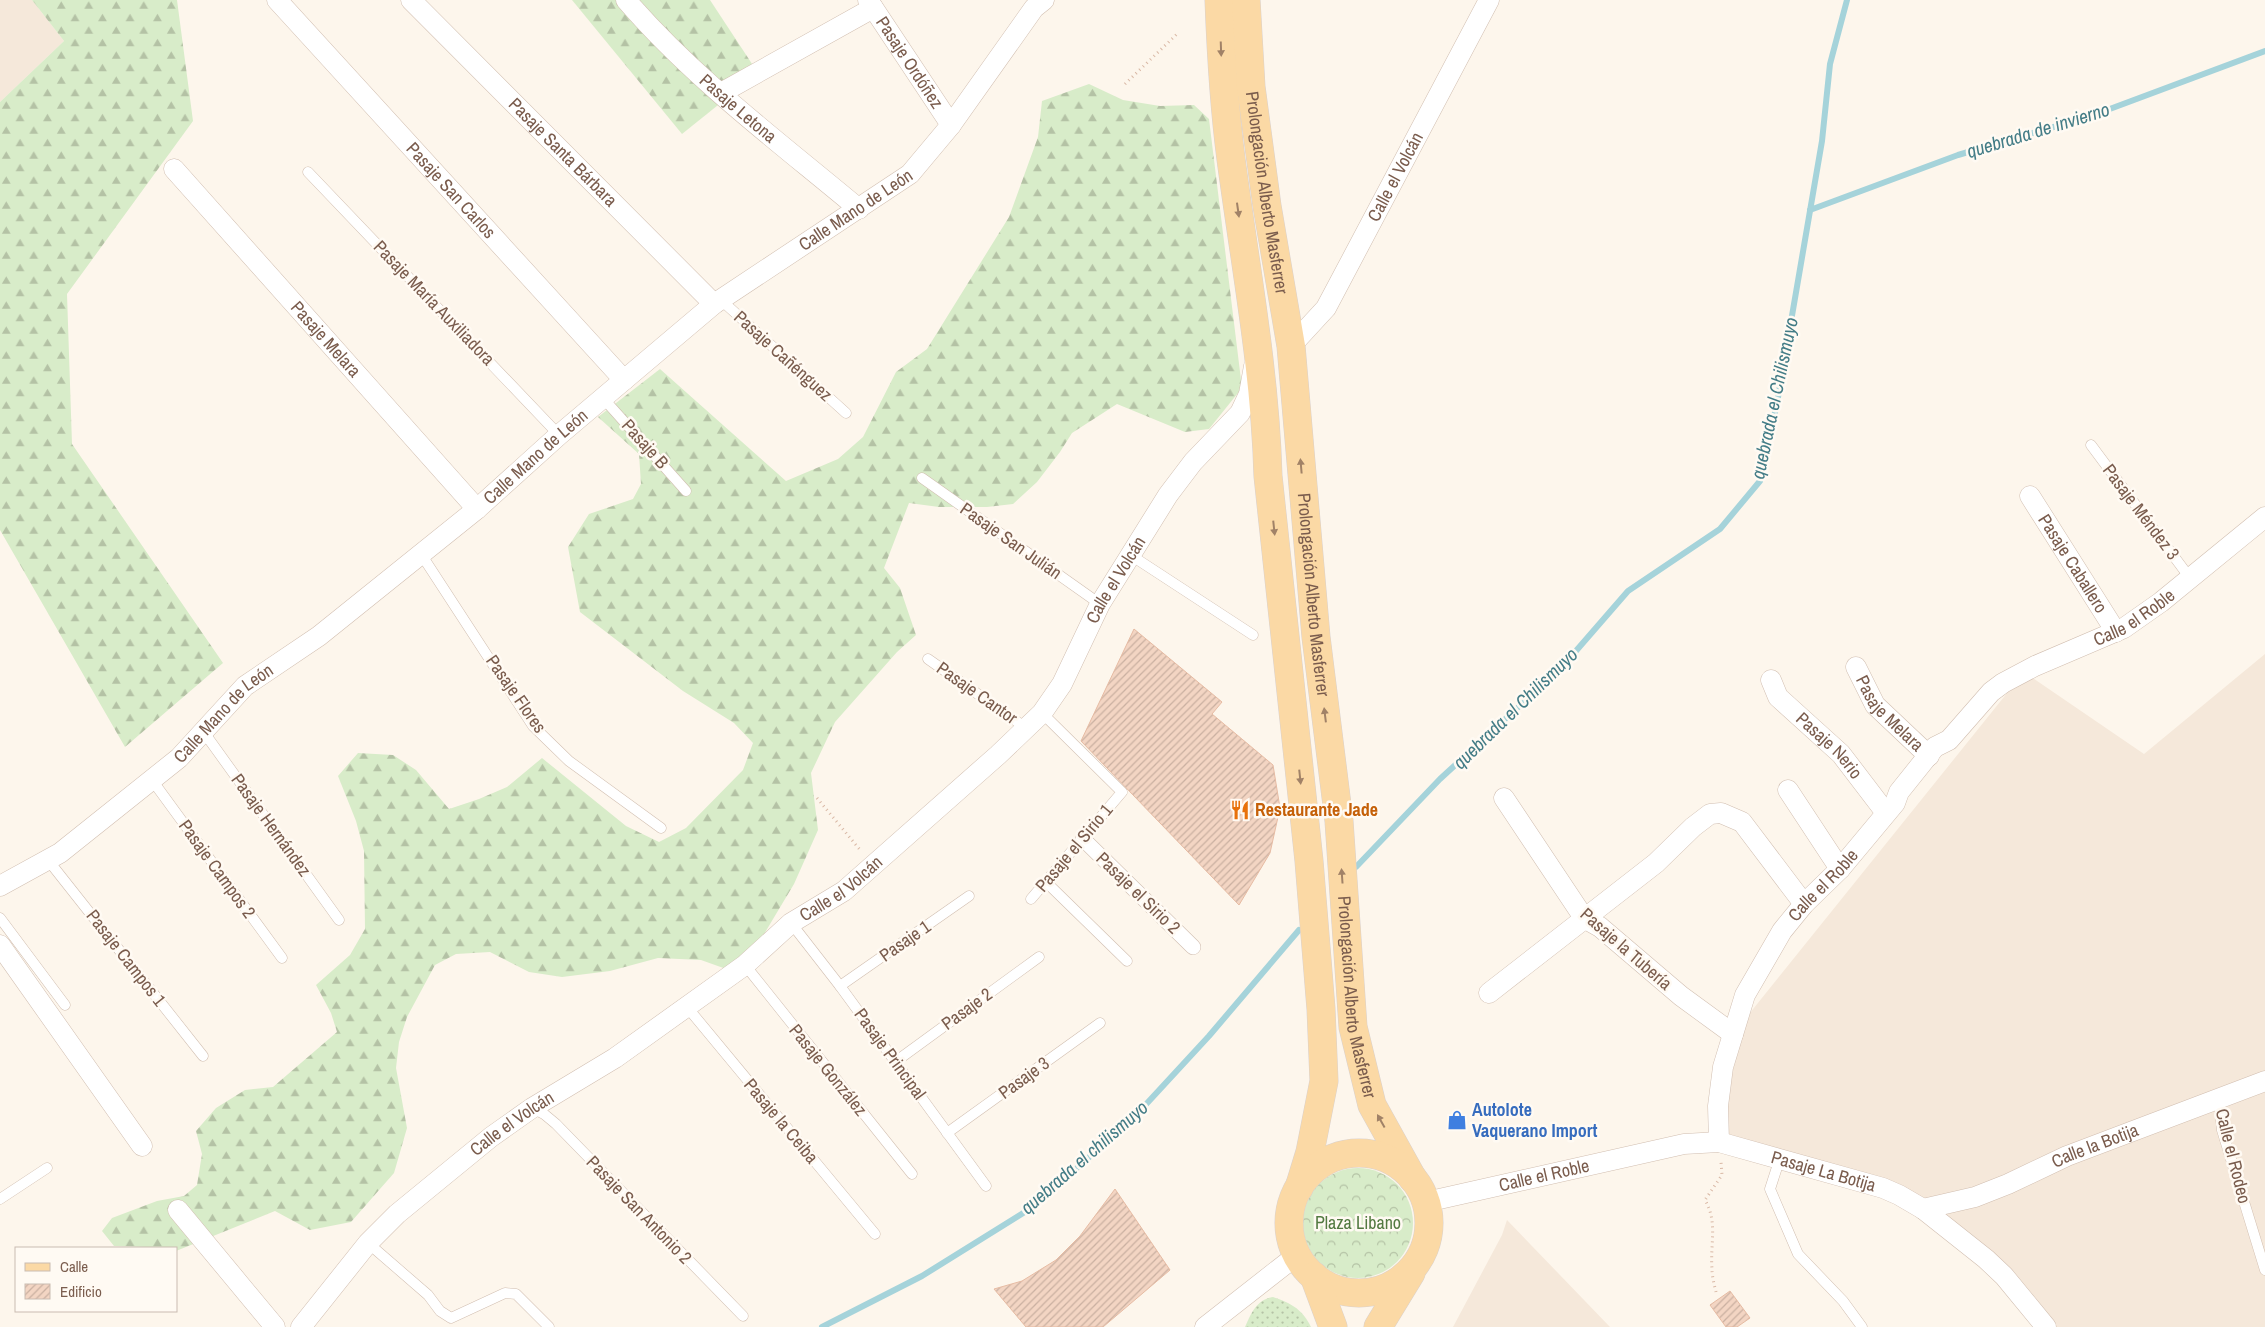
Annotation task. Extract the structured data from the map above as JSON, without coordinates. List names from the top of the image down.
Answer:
{
  "streets": {
    "main road": ["Prolongación Alberto Masferrer"],
    "street": [
      "Pasaje Ordóñez",
      "Pasaje Letona",
      "Pasaje Santa Bárbara",
      "Calle el Volcán",
      "Pasaje San Carlos",
      "Calle Mano de León",
      "Pasaje Melara",
      "Pasaje Caballero",
      "Calle el Roble",
      "Pasaje Nerio",
      "Pasaje el Sirio 2",
      "Pasaje la Tubería",
      "Calle la Botija",
      "Pasaje La Botija"
    ],
    "lane": [
      "Pasaje María Auxiliadora",
      "Pasaje Cañénguez",
      "Pasaje B",
      "Pasaje Méndez 3",
      "Pasaje San Julián",
      "Pasaje Cantor",
      "Pasaje Flores",
      "Pasaje Hernández",
      "Pasaje el Sirio 1",
      "Pasaje Campos 2",
      "Pasaje 1",
      "Pasaje Campos 1",
      "Pasaje 2",
      "Pasaje Principal",
      "Pasaje González",
      "Pasaje 3",
      "Pasaje la Ceiba",
      "Calle el Rodeo",
      "Pasaje San Antonio 2"
    ]
  },
  "crossings": [
    ["Pasaje Ordóñez", "Calle Mano de León"],
    ["Pasaje Letona", "Calle Mano de León"],
    ["Pasaje Santa Bárbara", "Calle Mano de León"],
    ["Pasaje Santa Bárbara", "Pasaje Cañénguez"],
    ["Calle el Volcán", "Prolongación Alberto Masferrer"],
    ["Calle el Volcán", "Pasaje San Julián"],
    ["Calle el Volcán", "Pasaje Cantor"],
    ["Calle el Volcán", "Pasaje el Sirio 1"],
    ["Calle el Volcán", "Pasaje Principal"],
    ["Calle el Volcán", "Pasaje González"],
    ["Calle el Volcán", "Pasaje la Ceiba"],
    ["Calle el Volcán", "Pasaje San Antonio 2"],
    ["Pasaje San Carlos", "Calle Mano de León"],
    ["Prolongación Alberto Masferrer", "Calle el Roble"],
    ["Calle Mano de León", "Pasaje María Auxiliadora"],
    ["Calle Mano de León", "Pasaje Melara"],
    ["Calle Mano de León", "Pasaje Cañénguez"],
    ["Calle Mano de León", "Pasaje B"],
    ["Calle Mano de León", "Pasaje Flores"],
    ["Calle Mano de León", "Pasaje Hernández"],
    ["Calle Mano de León", "Pasaje Campos 2"],
    ["Calle Mano de León", "Pasaje Campos 1"],
    ["Pasaje Melara", "Calle el Roble"],
    ["Pasaje Méndez 3", "Calle el Roble"],
    ["Pasaje Caballero", "Calle el Roble"],
    ["Calle el Roble", "Pasaje Nerio"],
    ["Calle el Roble", "Pasaje la Tubería"],
    ["Calle el Roble", "Pasaje La Botija"],
    ["Pasaje el Sirio 1", "Pasaje el Sirio 2"],
    ["Pasaje 1", "Pasaje Principal"],
    ["Pasaje 2", "Pasaje Principal"],
    ["Pasaje Principal", "Pasaje 3"],
    ["Calle la Botija", "Calle el Rodeo"],
    ["Calle la Botija", "Pasaje La Botija"]
  ],
  "water": ["quebrada de invierno", "quebrada el Chilismuyo", "quebrada el chilismuyo"],
  "parks": ["Plaza Libano"],
  "places": {
    "restaurant": ["Restaurante Jade"],
    "shop": ["Autolote Vaquerano Import"]
  },
  "legend": ["Calle", "Edificio"]
}
